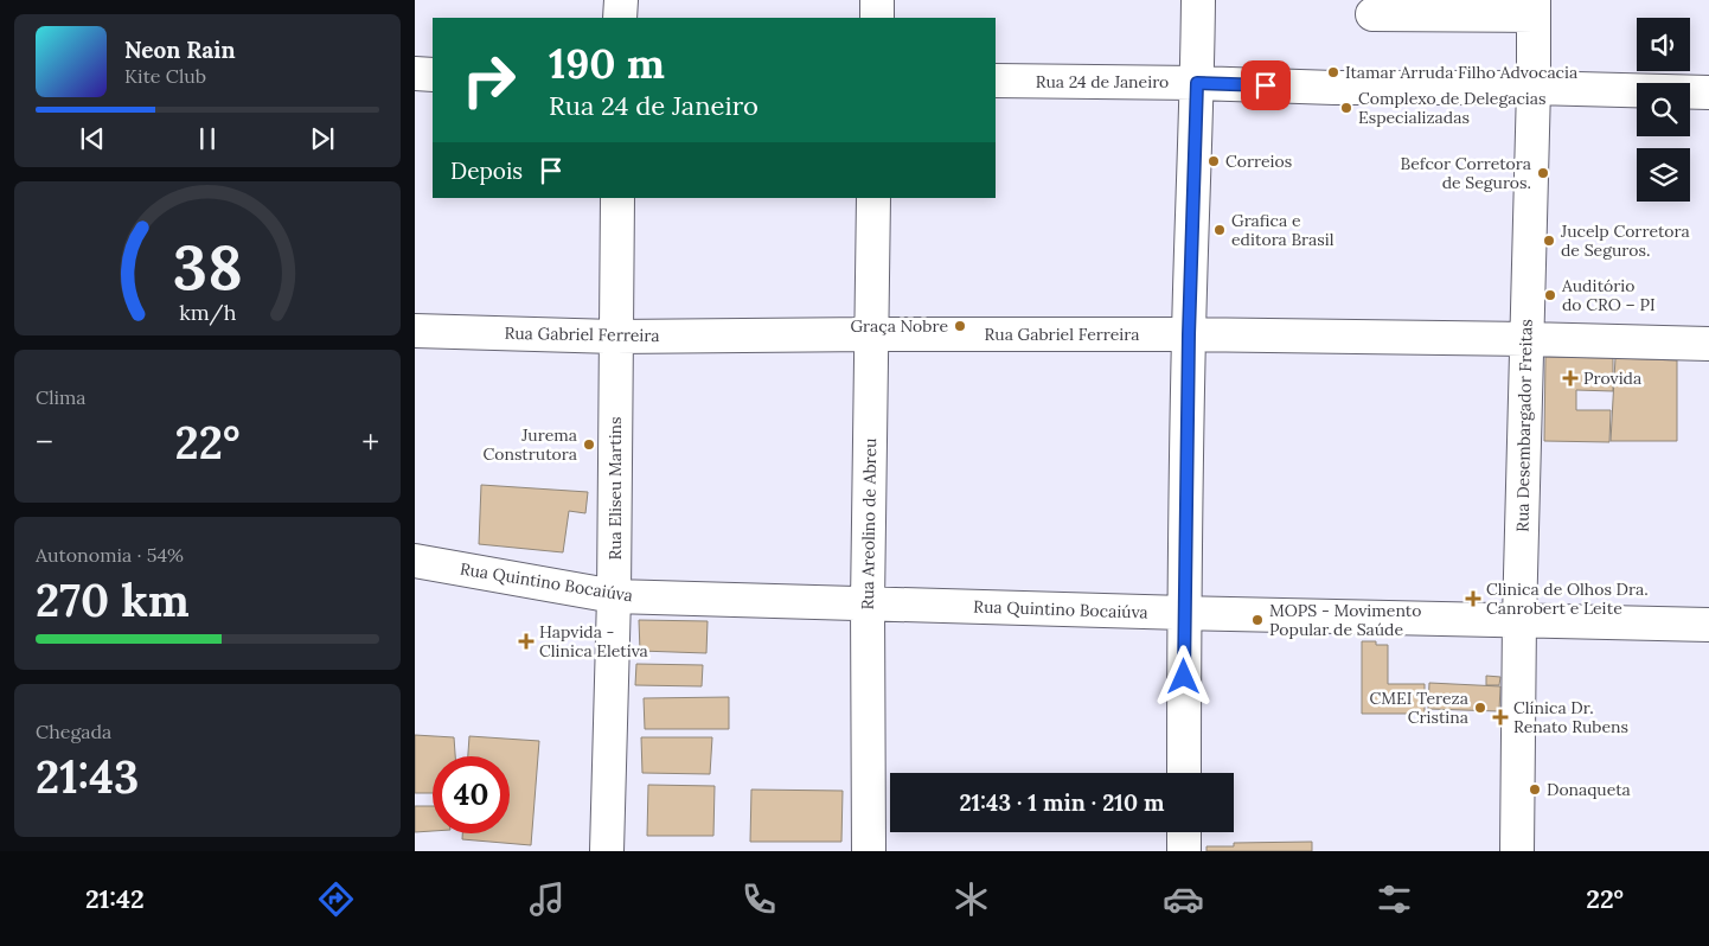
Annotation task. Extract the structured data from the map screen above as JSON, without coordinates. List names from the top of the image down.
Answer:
{
  "streets": {
    "street": [
      "Rua 24 de Janeiro",
      "Rua Gabriel Ferreira",
      "Rua Desembargador Freitas",
      "Rua Eliseu Martins",
      "Rua Areolino de Abreu",
      "Rua Quintino Bocaiúva"
    ]
  },
  "crossings": [
    ["Rua 24 de Janeiro", "Rua Desembargador Freitas"],
    ["Rua Gabriel Ferreira", "Rua Desembargador Freitas"],
    ["Rua Gabriel Ferreira", "Rua Eliseu Martins"],
    ["Rua Gabriel Ferreira", "Rua Areolino de Abreu"],
    ["Rua Desembargador Freitas", "Rua Quintino Bocaiúva"],
    ["Rua Eliseu Martins", "Rua Quintino Bocaiúva"],
    ["Rua Areolino de Abreu", "Rua Quintino Bocaiúva"]
  ],
  "places": {
    "other": [
      "Itamar Arruda Filho Advocacia",
      "Complexo de Delegacias Especializadas",
      "Correios",
      "Befcor Corretora de Seguros.",
      "Grafica e editora Brasil",
      "Jucelp Corretora de Seguros.",
      "Auditório do CRO – PI",
      "Graça Nobre",
      "Jurema Construtora",
      "MOPS - Movimento Popular de Saúde",
      "CMEI Tereza Cristina",
      "Donaqueta"
    ],
    "health": [
      "Provida",
      "Clinica de Olhos Dra. Canrobert e Leite",
      "Hapvida - Clinica Eletiva",
      "Clínica Dr. Renato Rubens"
    ]
  },
  "page": {
    "turn": ["190 m", "Rua 24 de Janeiro"],
    "song": ["Neon Rain", "Kite Club"],
    "then": "Depois",
    "tile": [
      "Clima",
      ["Autonomia · 54%", "270 km"],
      ["Chegada", "21:43"]
    ],
    "heat": ["−", "22°", "+"],
    "limit": "40",
    "trip": "21:43 · 1 min · 210 m",
    "tabs": ["21:42", "22°"],
    "gauge": ["38", "km/h"]
  }
}
